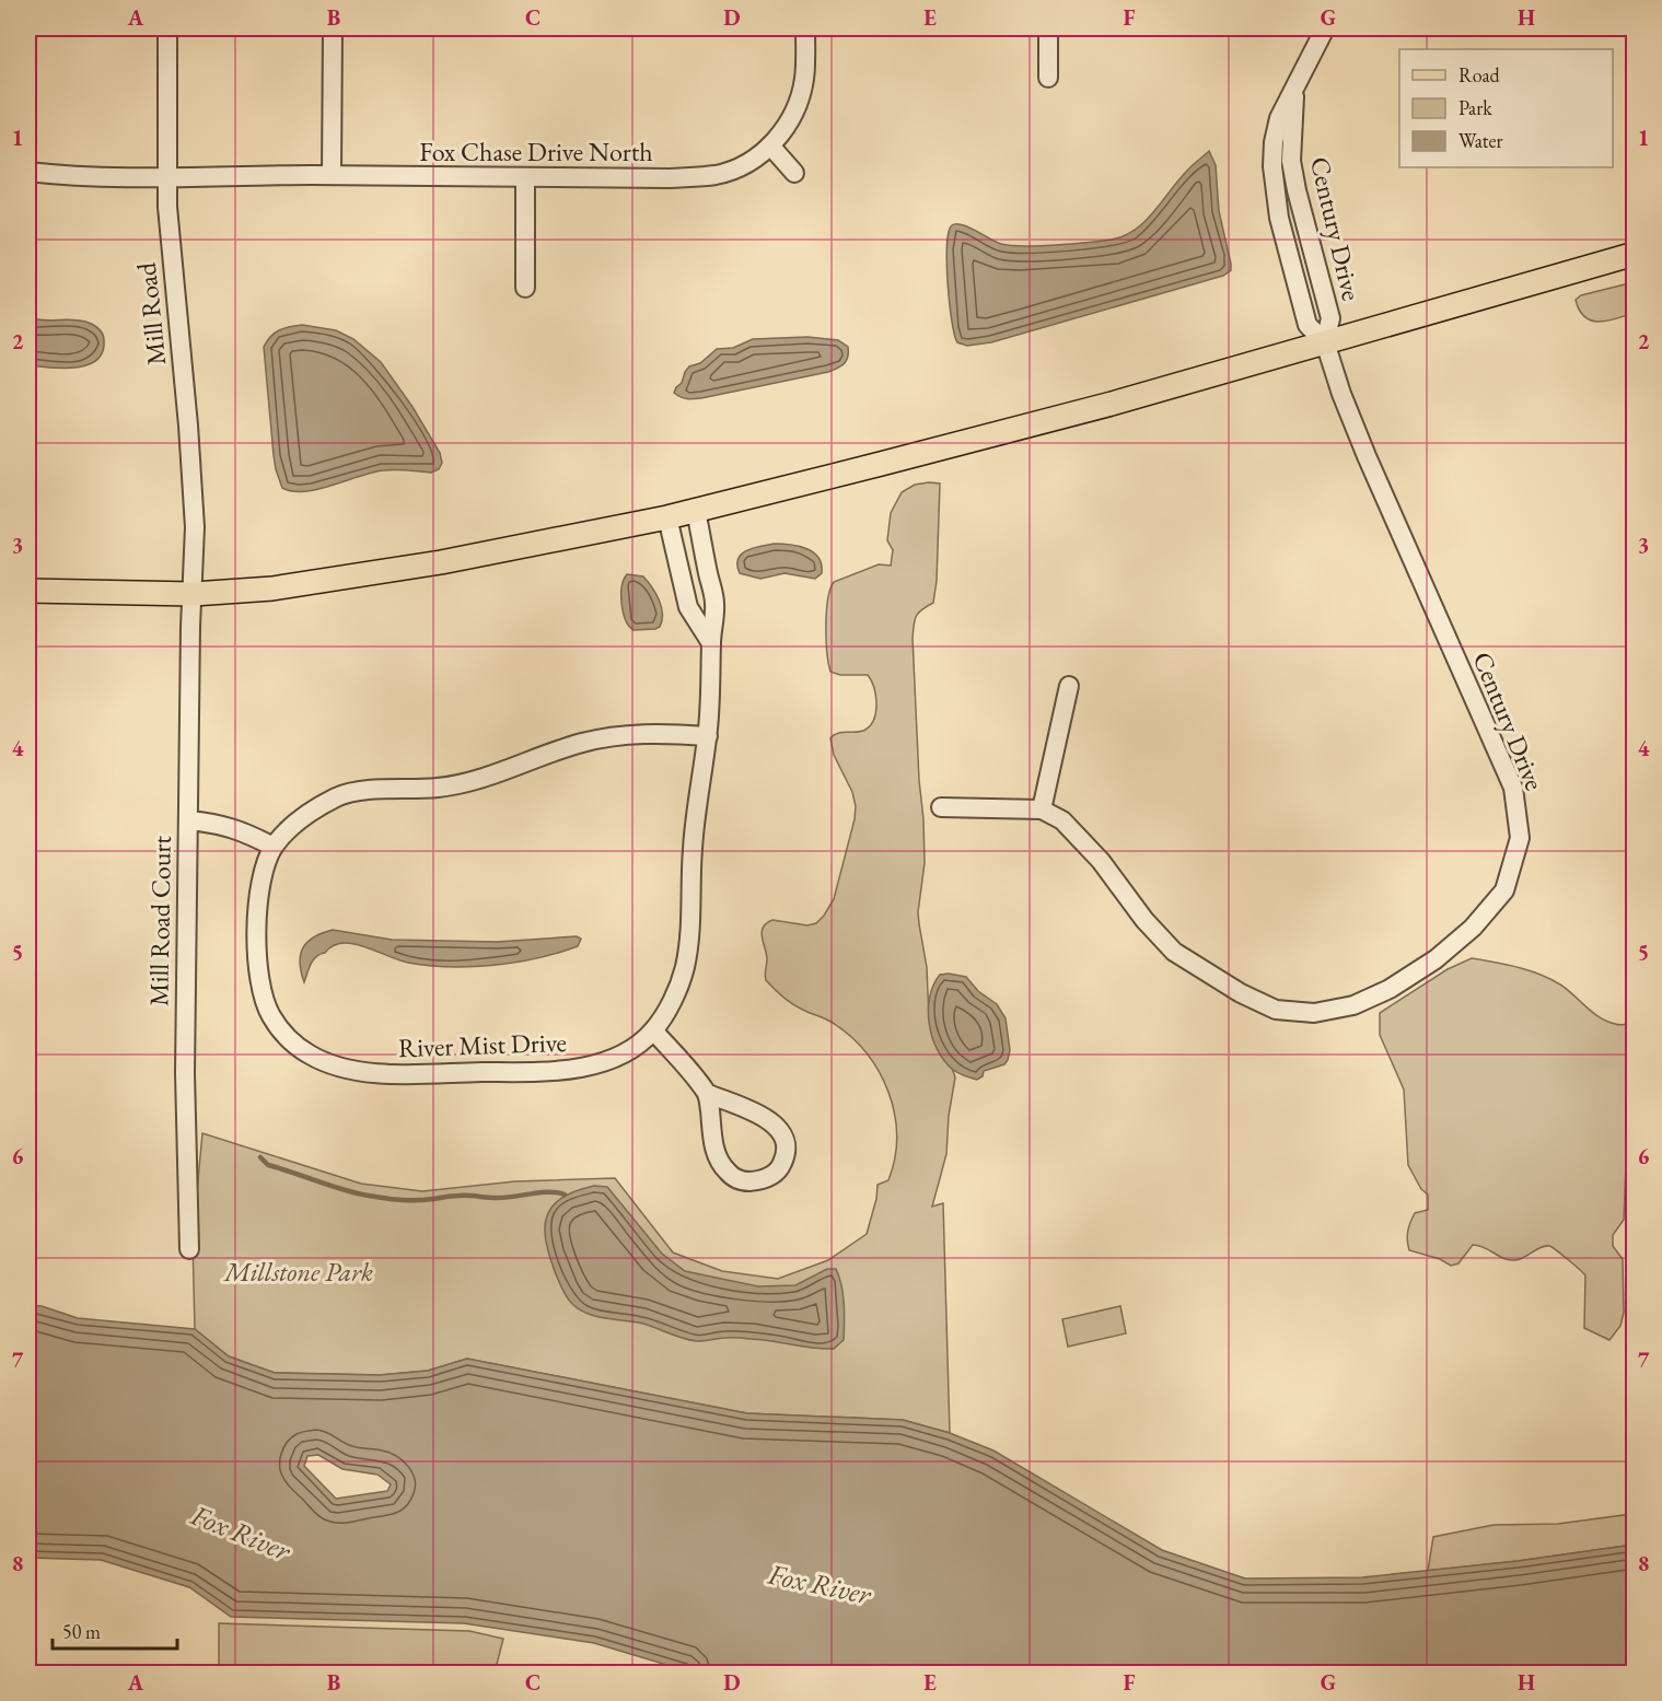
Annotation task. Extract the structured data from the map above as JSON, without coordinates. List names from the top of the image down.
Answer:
{
  "streets": {
    "street": [
      "Fox Chase Drive North",
      "Century Drive",
      "Mill Road",
      "Mill Road Court",
      "River Mist Drive"
    ]
  },
  "crossings": [
    ["Fox Chase Drive North", "Mill Road"],
    ["Mill Road", "Mill Road Court"]
  ],
  "water": ["Fox River"],
  "parks": ["Millstone Park"],
  "legend": ["Road", "Park", "Water"],
  "scale_bar": "50 m",
  "grid": {
    "columns": [
      "A",
      "B",
      "C",
      "D",
      "E",
      "F",
      "G",
      "H"
    ],
    "rows": [
      "1",
      "2",
      "3",
      "4",
      "5",
      "6",
      "7",
      "8"
    ]
  }
}
